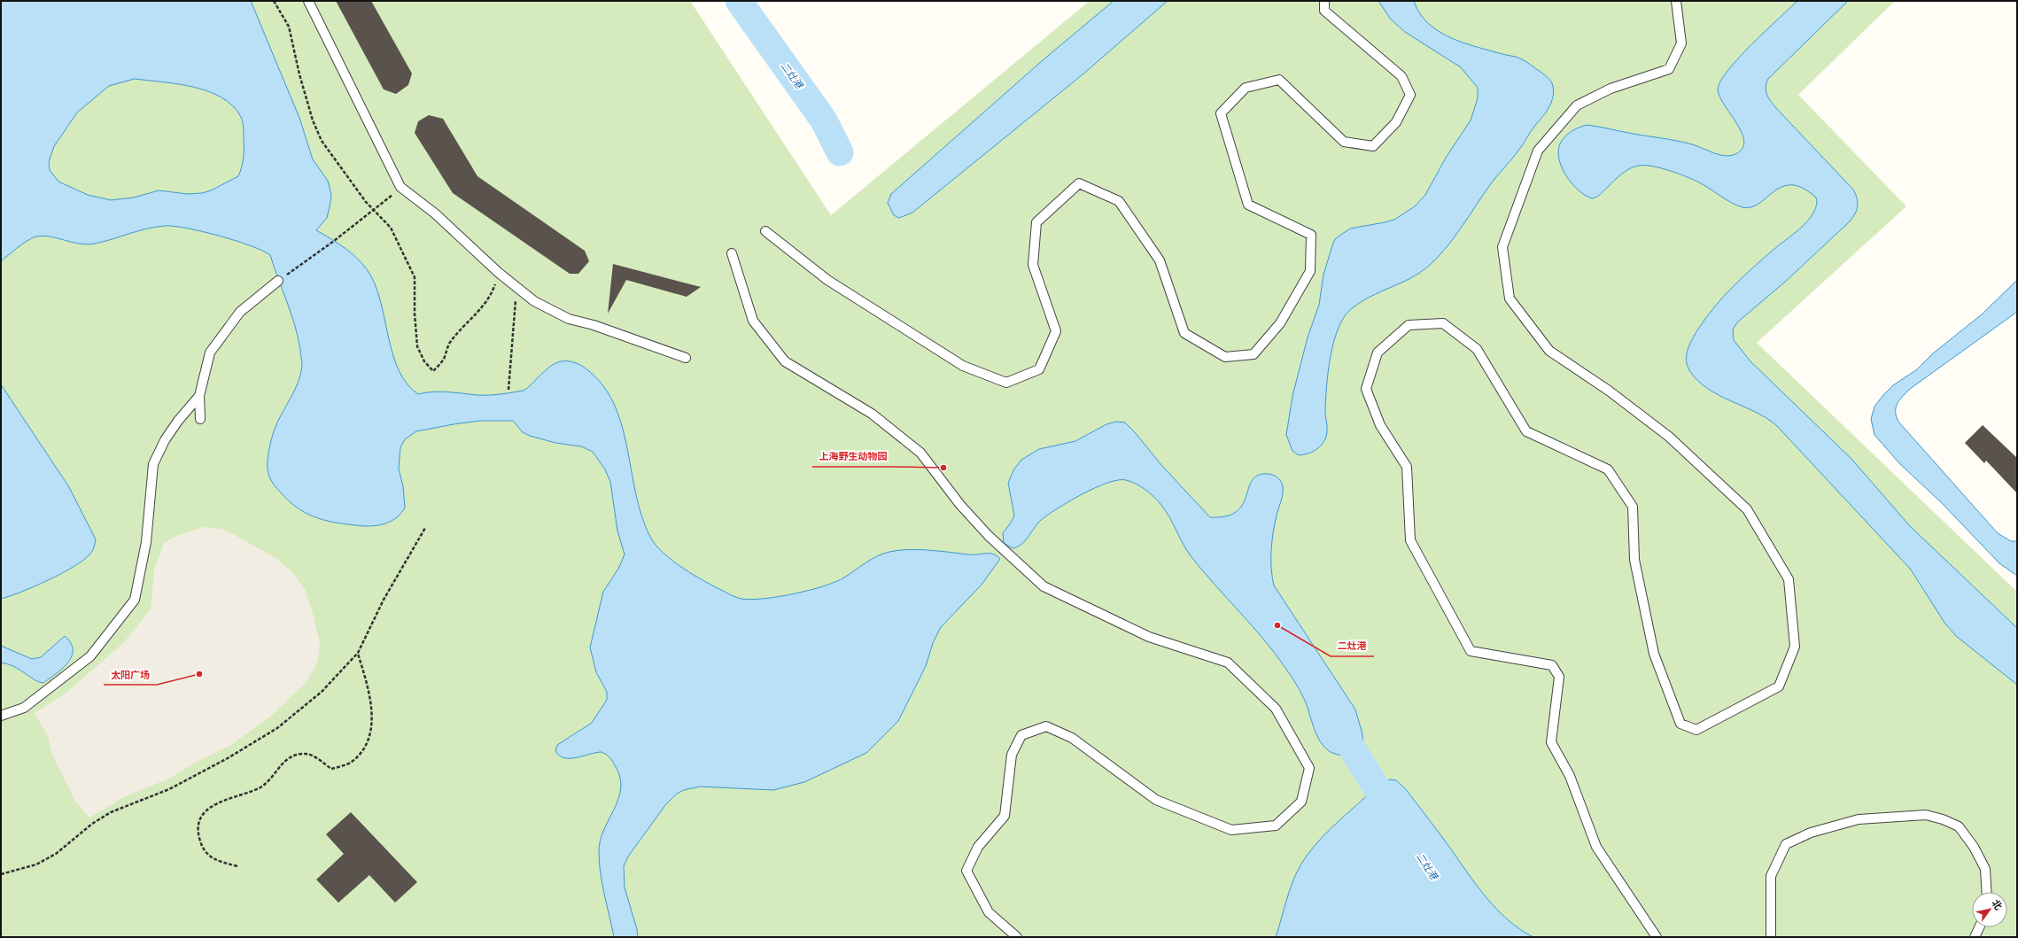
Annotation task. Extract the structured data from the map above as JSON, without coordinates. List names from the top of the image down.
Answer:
{
  "water": ["二灶港"],
  "places": ["上海野生动物园", "二灶港", "太阳广场"],
  "north": "top right"
}
